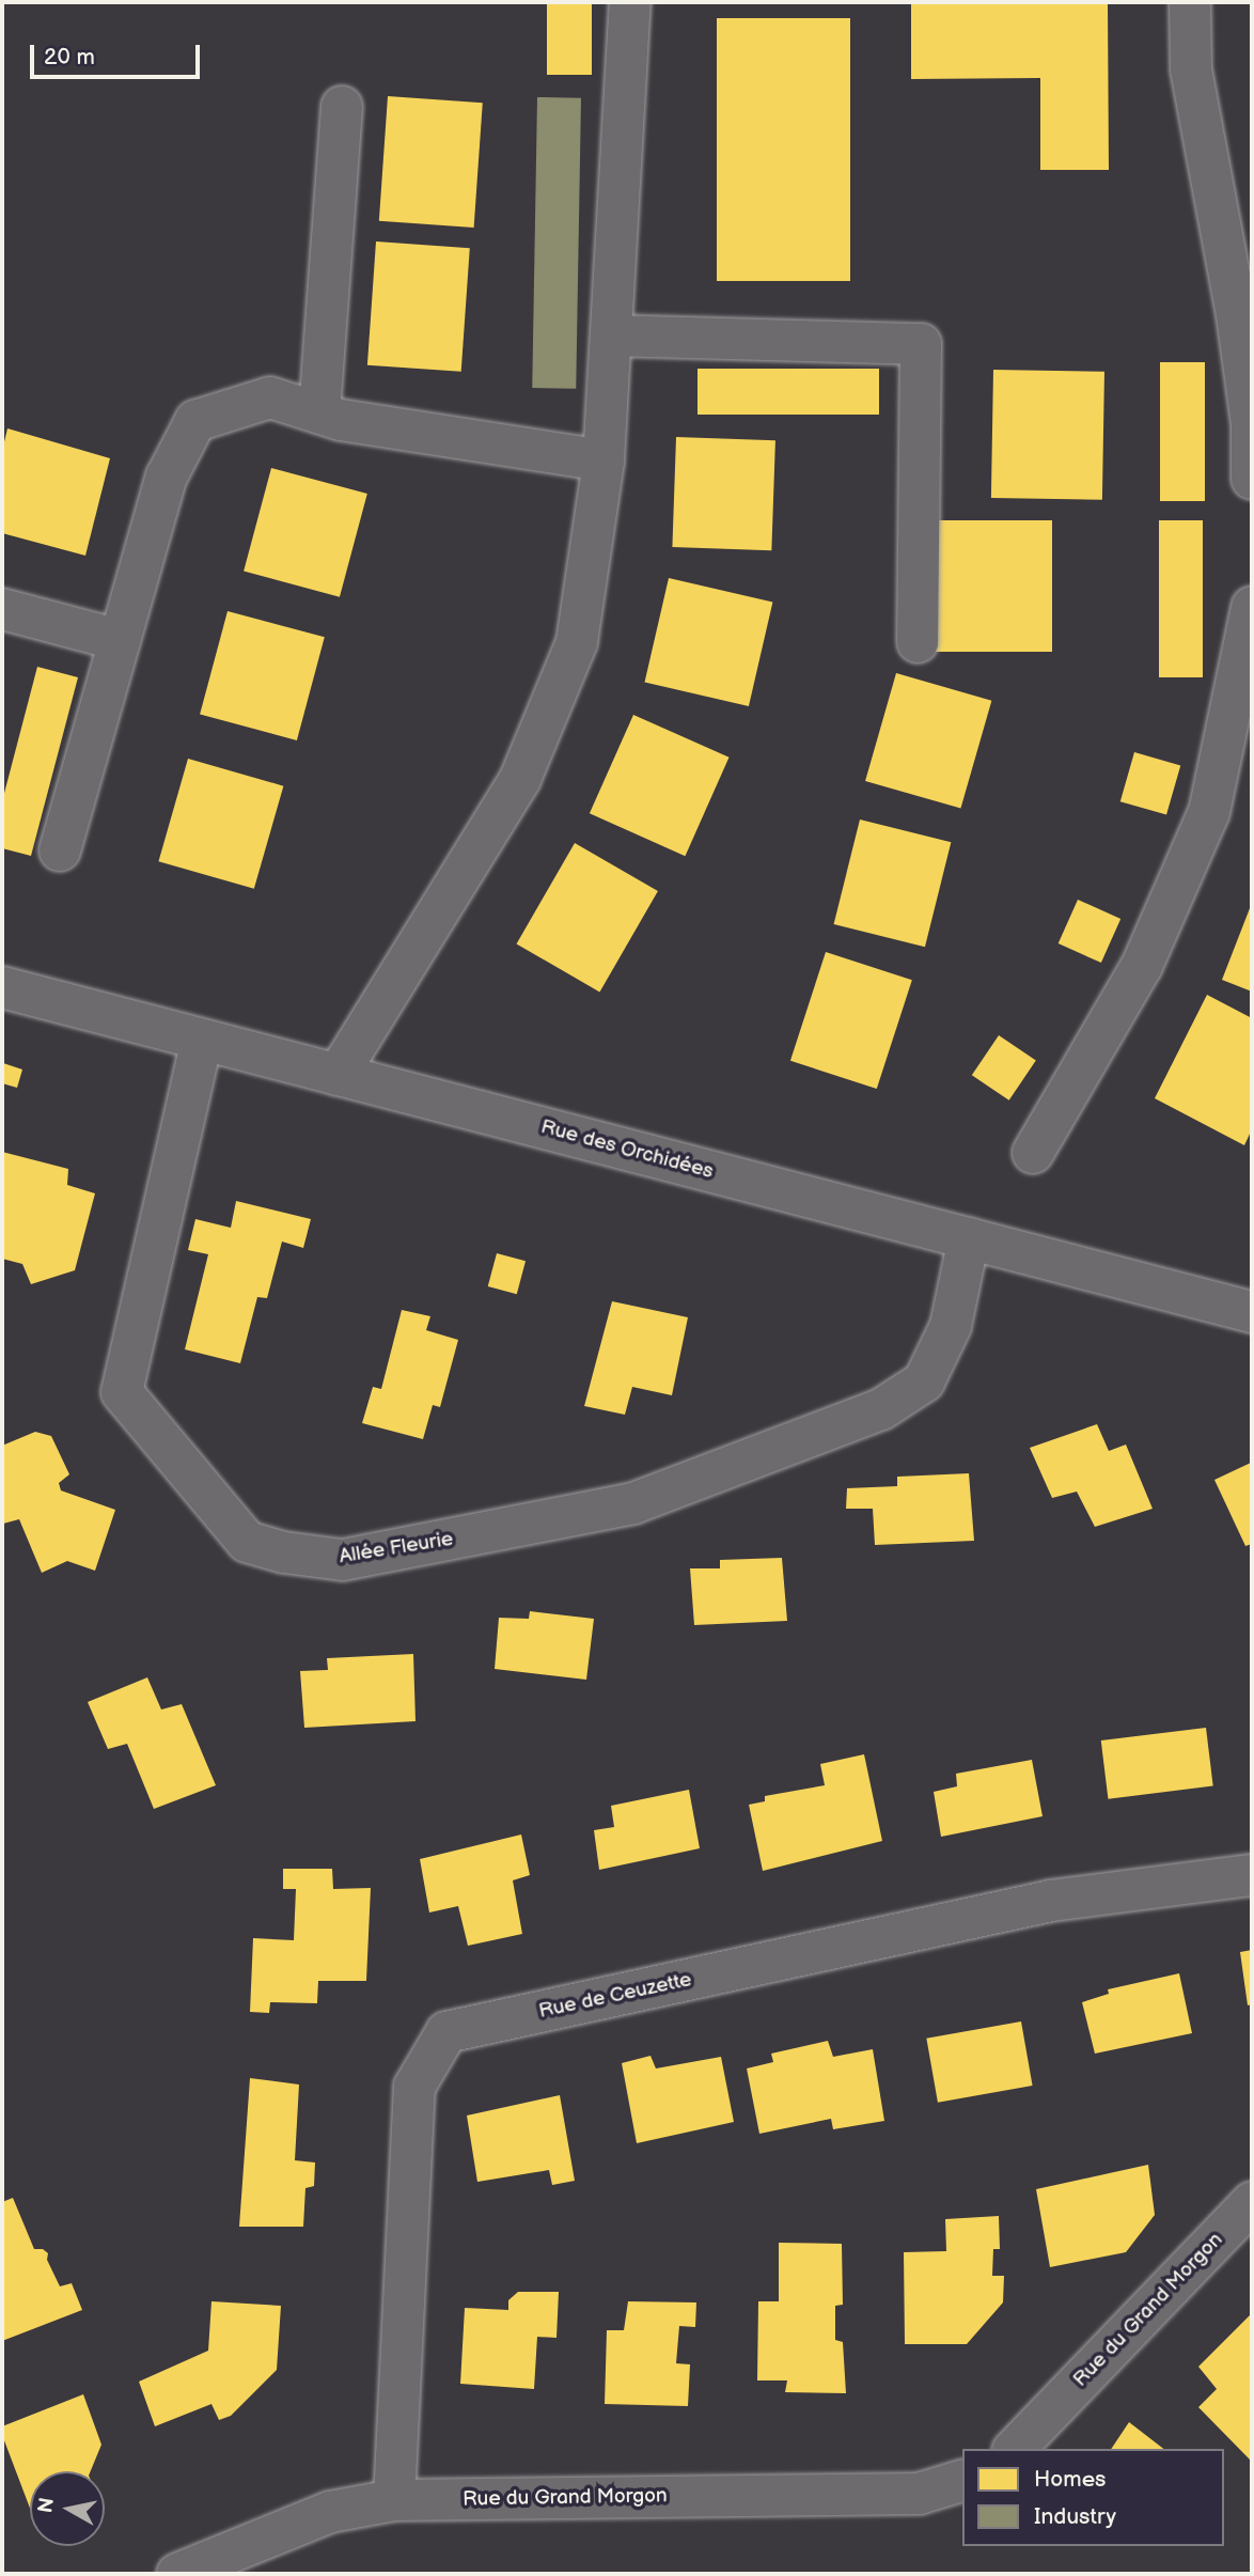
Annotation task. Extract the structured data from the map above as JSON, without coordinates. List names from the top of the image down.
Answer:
{
  "streets": {
    "street": [
      "Rue des Orchidées",
      "Allée Fleurie",
      "Rue de Ceuzette",
      "Rue du Grand Morgon"
    ]
  },
  "crossings": [
    ["Rue des Orchidées", "Allée Fleurie"],
    ["Rue de Ceuzette", "Rue du Grand Morgon"]
  ],
  "legend": ["Homes", "Industry"],
  "scale_bar": "20 m",
  "north": "left"
}
